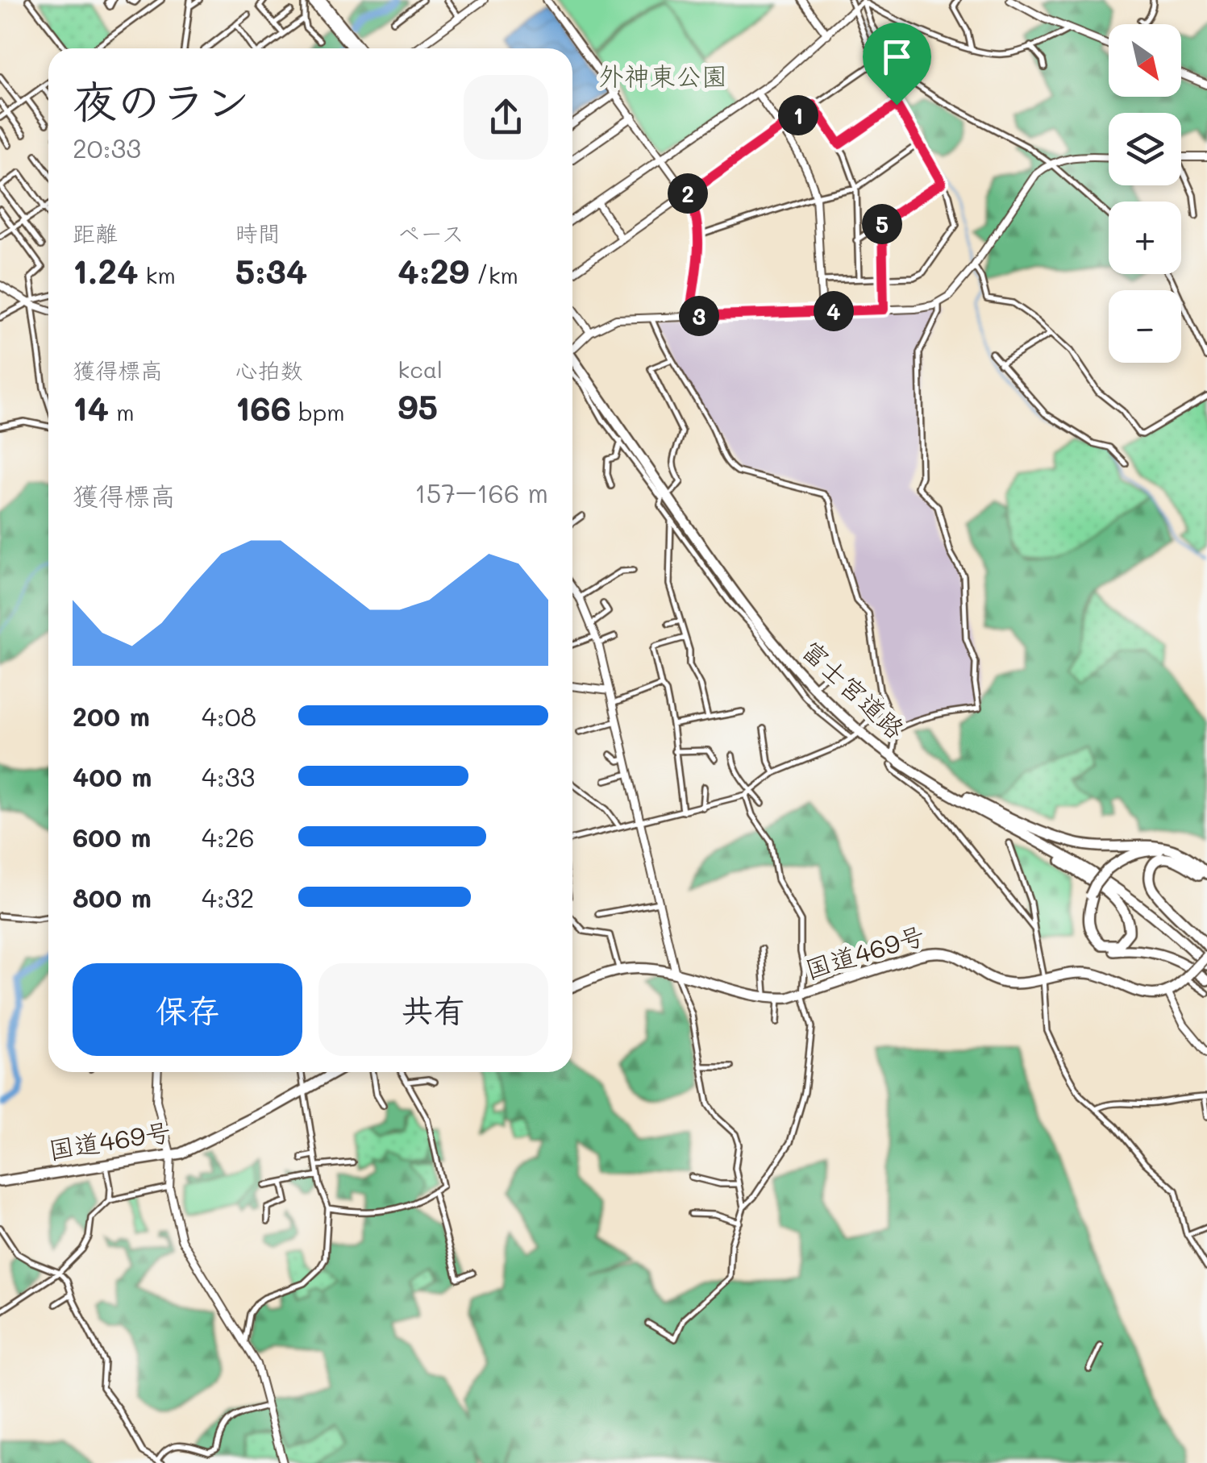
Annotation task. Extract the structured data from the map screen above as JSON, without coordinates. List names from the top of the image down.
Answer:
{
  "streets": {
    "highway": ["富士宮道路", "国道469号"]
  },
  "parks": ["外神東公園"],
  "north": "bottom right",
  "page": {
    "map_buttons": ["+", "−"],
    "heading": ["夜のラン", "20:33"],
    "pins": [
      "1",
      "2",
      "5",
      "4",
      "3"
    ],
    "stats": [
      ["距離", "1.24 km"],
      ["時間", "5:34"],
      ["ペース", "4:29 /km"],
      ["獲得標高", "14 m"],
      ["心拍数", "166 bpm"],
      ["kcal", "95"]
    ],
    "chart": ["獲得標高", "157–166 m"],
    "list": [
      {
        "name": "200 m",
        "note": "4:08"
      },
      {
        "name": "400 m",
        "note": "4:33"
      },
      {
        "name": "600 m",
        "note": "4:26"
      },
      {
        "name": "800 m",
        "note": "4:32"
      }
    ],
    "buttons": ["保存", "共有"]
  }
}
